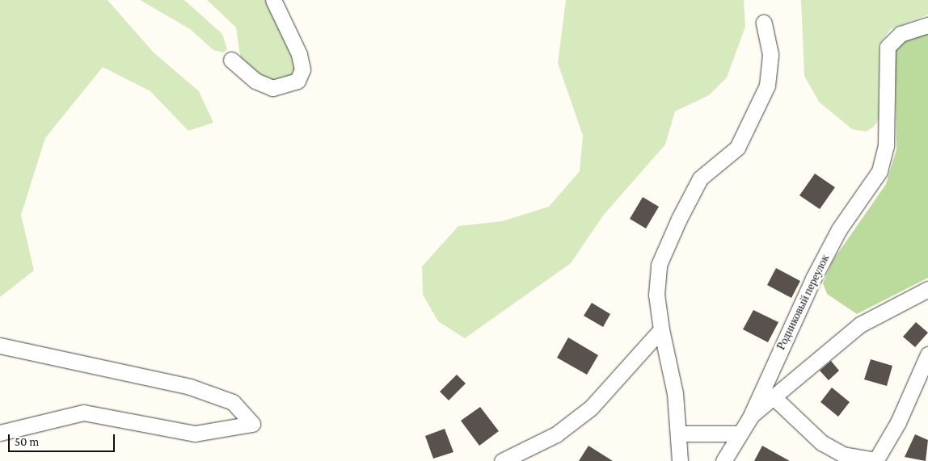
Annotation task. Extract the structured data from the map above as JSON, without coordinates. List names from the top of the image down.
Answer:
{
  "streets": {
    "street": ["Родниковый переулок"]
  },
  "scale_bar": "50 m"
}
